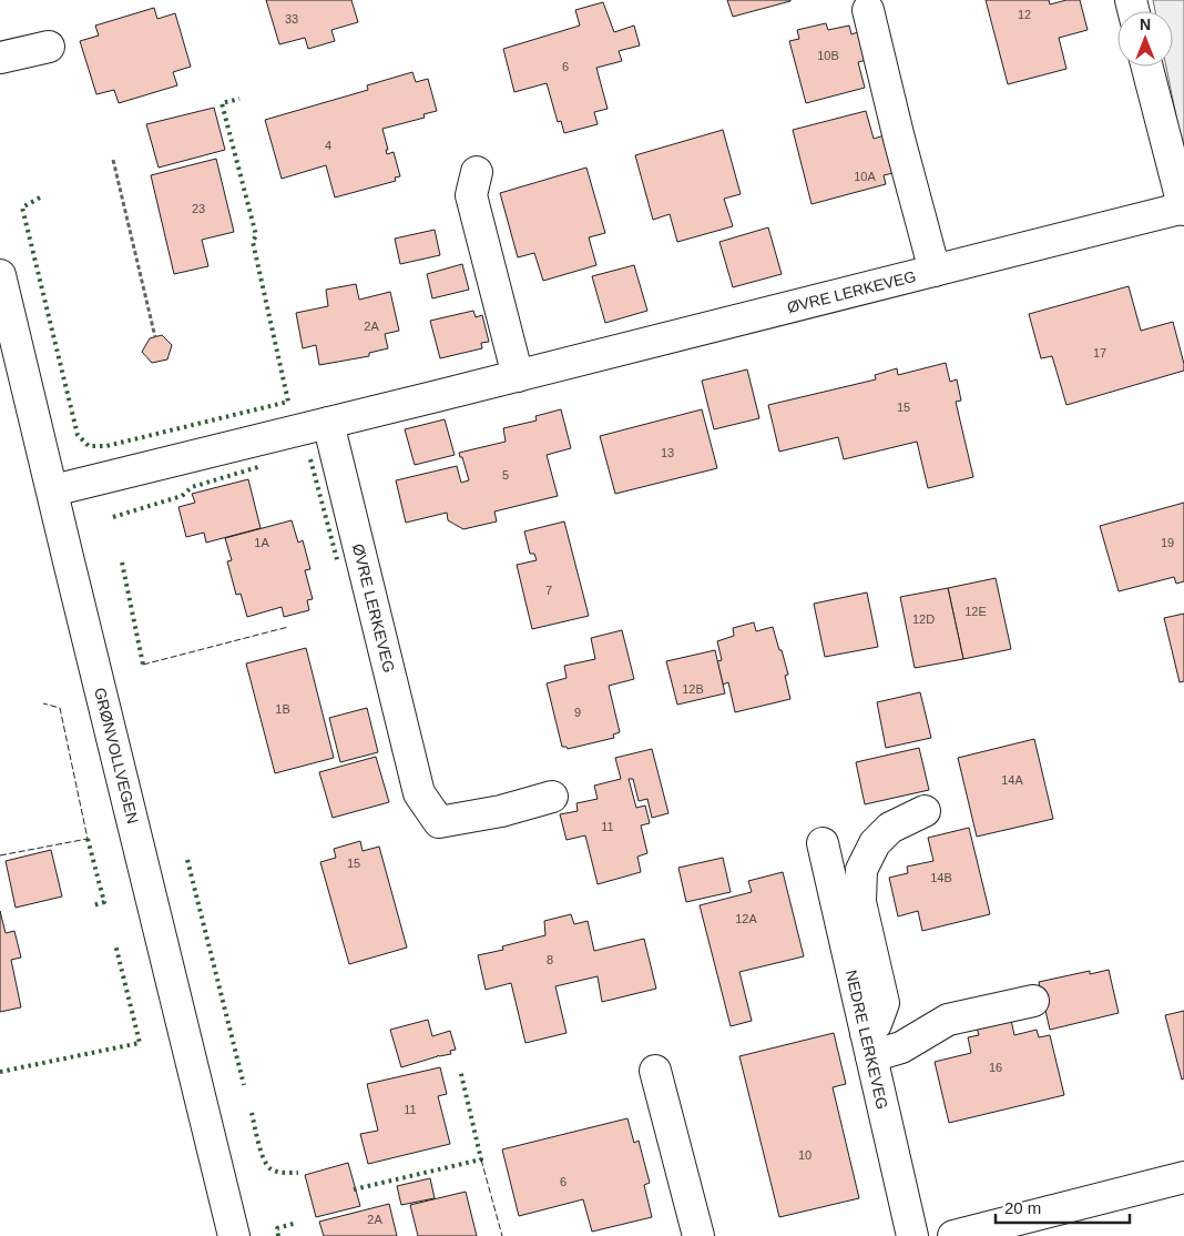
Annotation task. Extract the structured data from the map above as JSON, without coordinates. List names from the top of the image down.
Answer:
{
  "streets": {
    "street": ["ØVRE LERKEVEG", "GRØNVOLLVEGEN", "NEDRE LERKEVEG"]
  },
  "crossings": [
    ["ØVRE LERKEVEG", "GRØNVOLLVEGEN"]
  ],
  "house_numbers": [
    "12",
    "33",
    "10B",
    "6",
    "4",
    "10A",
    "23",
    "2A",
    "17",
    "15",
    "13",
    "5",
    "1A",
    "19",
    "7",
    "12E",
    "12D",
    "12B",
    "1B",
    "9",
    "14A",
    "11",
    "15",
    "14B",
    "12A",
    "8",
    "16",
    "11",
    "10",
    "6",
    "2A"
  ],
  "scale_bar": "20 m",
  "north": "top"
}
